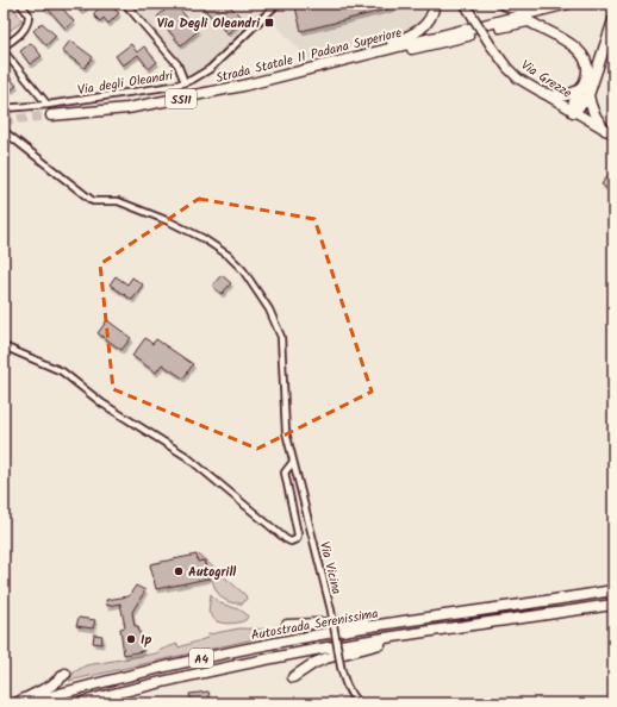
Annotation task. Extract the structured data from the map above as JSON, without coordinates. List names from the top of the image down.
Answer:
{
  "streets": {
    "highway": [
      "Strada Statale 11 Padana Superiore",
      "SS11",
      "Autostrada Serenissima",
      "A4"
    ],
    "street": ["Via Grezze", "Via degli Oleandri", "Via Vicina"]
  },
  "places": {
    "transit": ["Via Degli Oleandri"],
    "other": ["Autogrill", "Ip"]
  }
}
